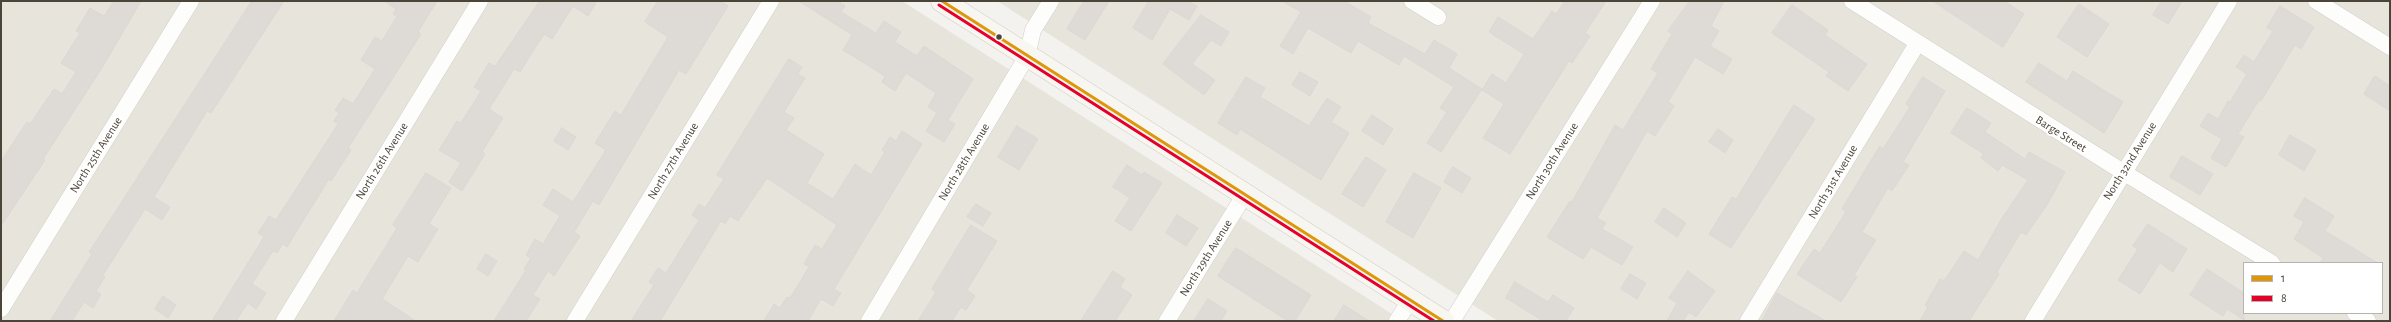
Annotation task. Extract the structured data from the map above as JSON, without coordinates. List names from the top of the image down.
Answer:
{
  "streets": {
    "street": [
      "Barge Street",
      "North 25th Avenue",
      "North 26th Avenue",
      "North 27th Avenue",
      "North 30th Avenue",
      "North 32nd Avenue",
      "North 28th Avenue",
      "North 31st Avenue",
      "North 29th Avenue"
    ]
  },
  "crossings": [
    ["Barge Street", "North 32nd Avenue"],
    ["Barge Street", "North 31st Avenue"]
  ],
  "lines": ["transit line 1", "transit line 8"],
  "legend": ["1", "8"]
}
